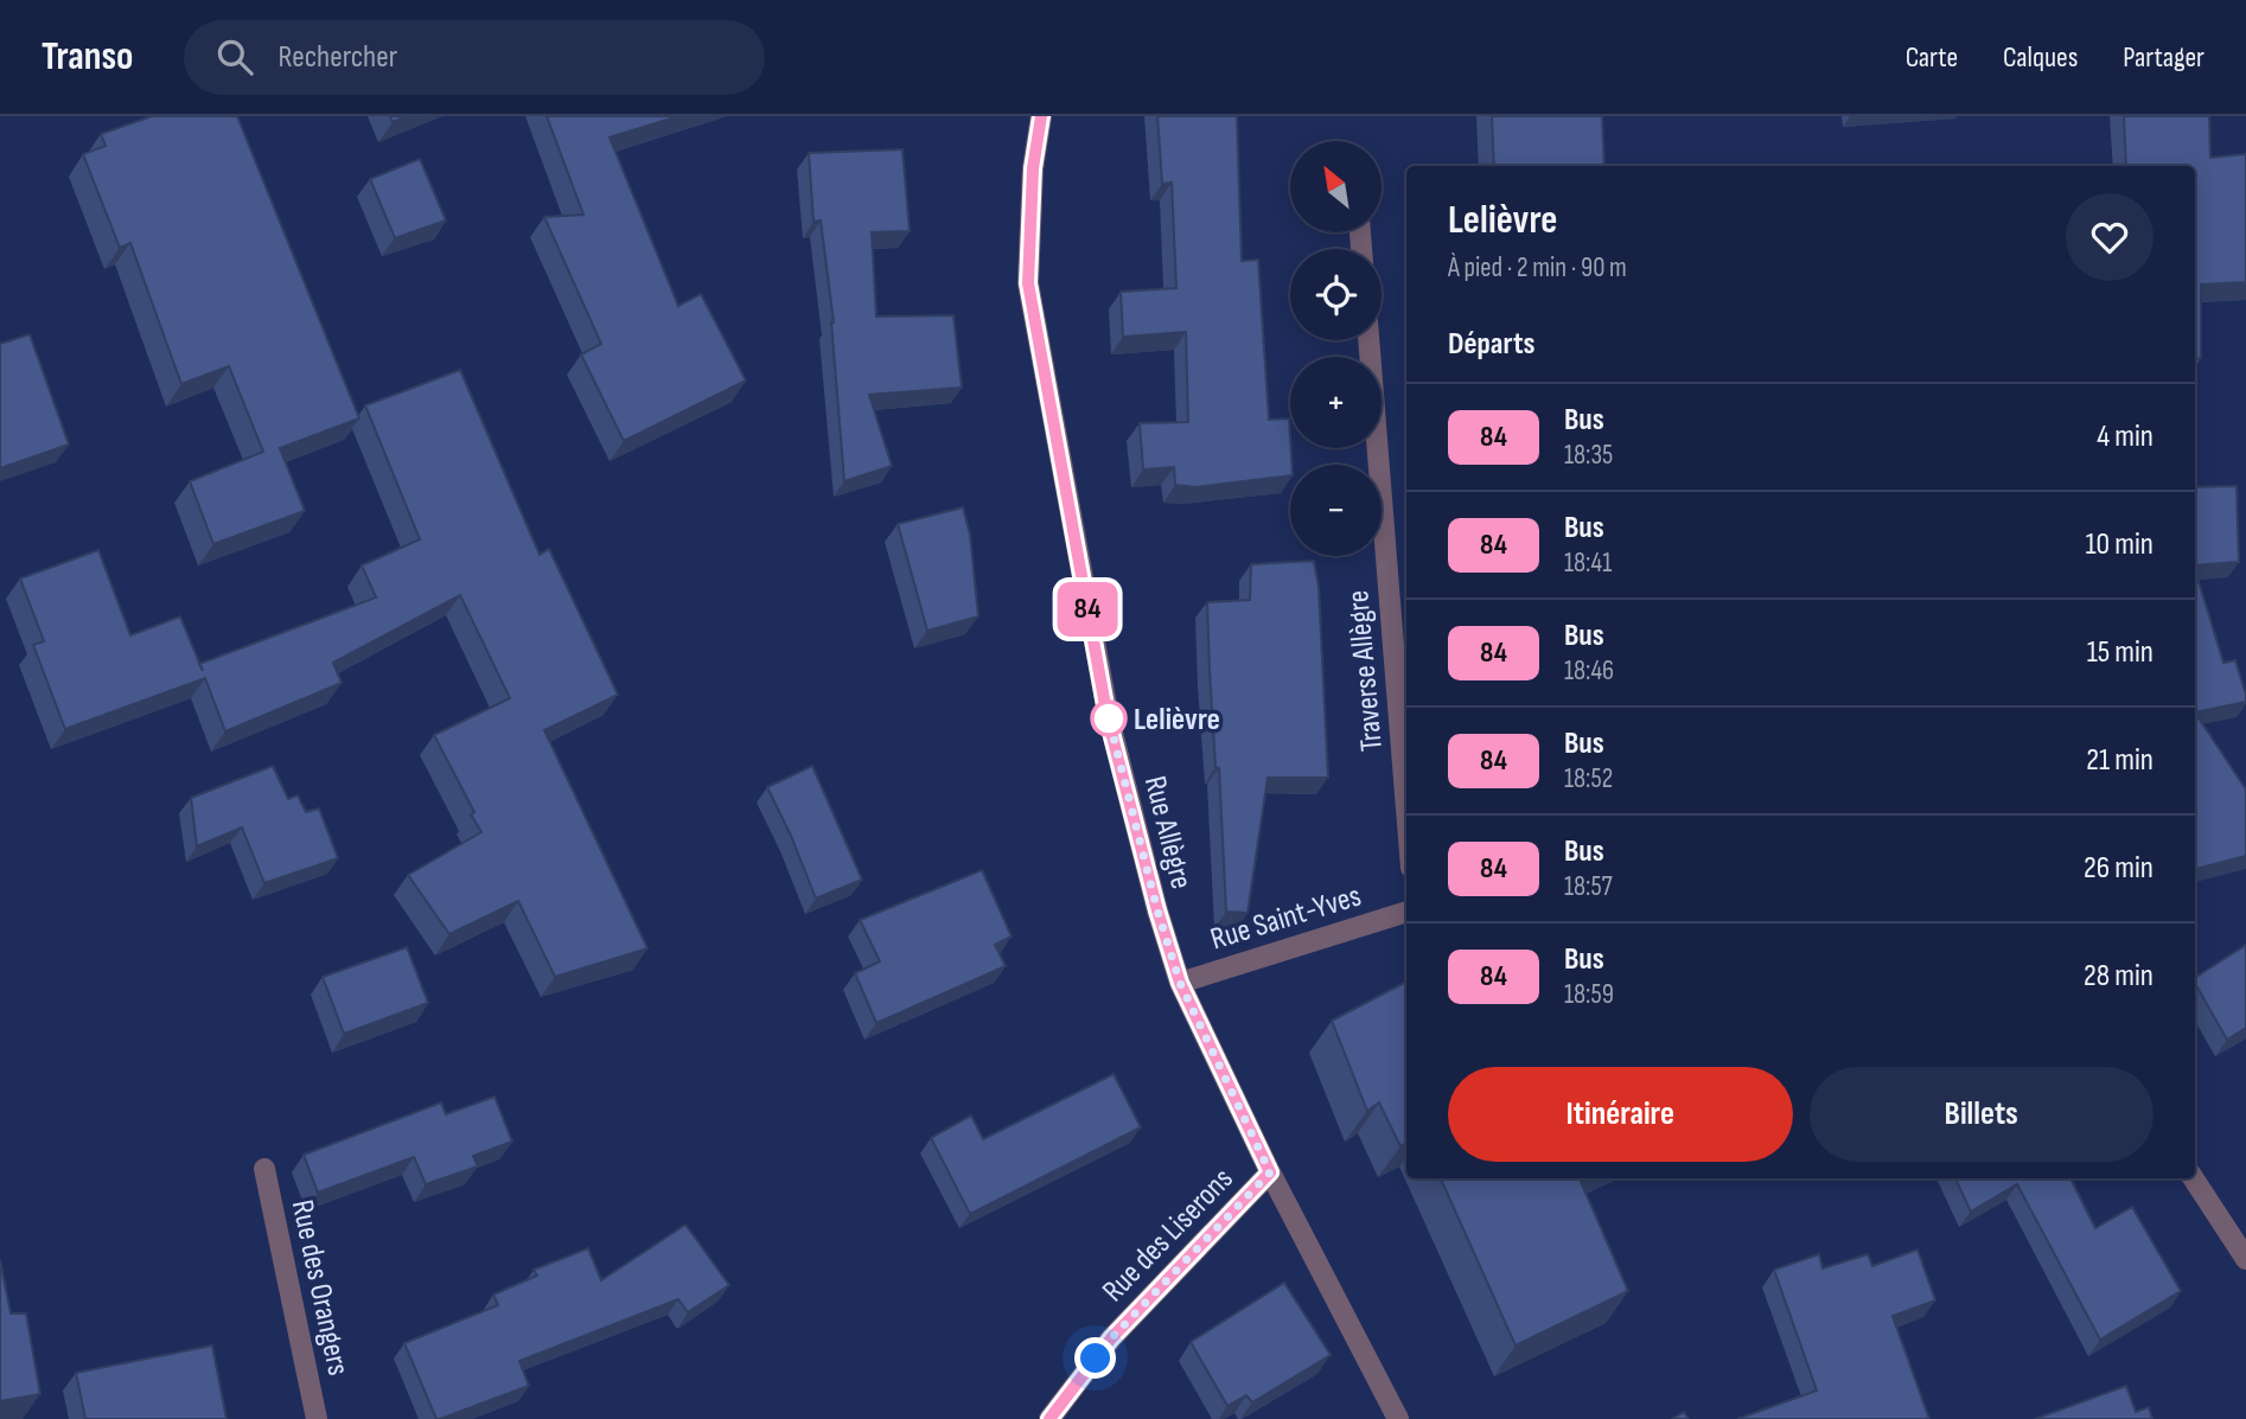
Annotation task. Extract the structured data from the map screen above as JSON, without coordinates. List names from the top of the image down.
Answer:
{
  "streets": {
    "street": [
      "Traverse Allègre",
      "Rue Allègre",
      "Rue Saint-Yves",
      "Rue des Liserons",
      "Rue des Orangers"
    ]
  },
  "crossings": [
    ["Rue Allègre", "Rue Saint-Yves"],
    ["Rue Allègre", "Rue des Liserons"]
  ],
  "places": ["Lelièvre"],
  "lines": ["bus line 84"],
  "north": "top left",
  "page": {
    "header": "Transo",
    "search": "Rechercher",
    "nav": ["Carte", "Calques", "Partager"],
    "on_map": "84",
    "map_buttons": ["+", "−"],
    "heading": [
      ["Lelièvre", "À pied · 2 min · 90 m"],
      "Départs"
    ],
    "list": [
      {
        "mark": "84",
        "name": "Bus",
        "note": "18:35",
        "value": "4 min"
      },
      {
        "mark": "84",
        "name": "Bus",
        "note": "18:41",
        "value": "10 min"
      },
      {
        "mark": "84",
        "name": "Bus",
        "note": "18:46",
        "value": "15 min"
      },
      {
        "mark": "84",
        "name": "Bus",
        "note": "18:52",
        "value": "21 min"
      },
      {
        "mark": "84",
        "name": "Bus",
        "note": "18:57",
        "value": "26 min"
      },
      {
        "mark": "84",
        "name": "Bus",
        "note": "18:59",
        "value": "28 min"
      }
    ],
    "buttons": ["Itinéraire", "Billets"]
  }
}
